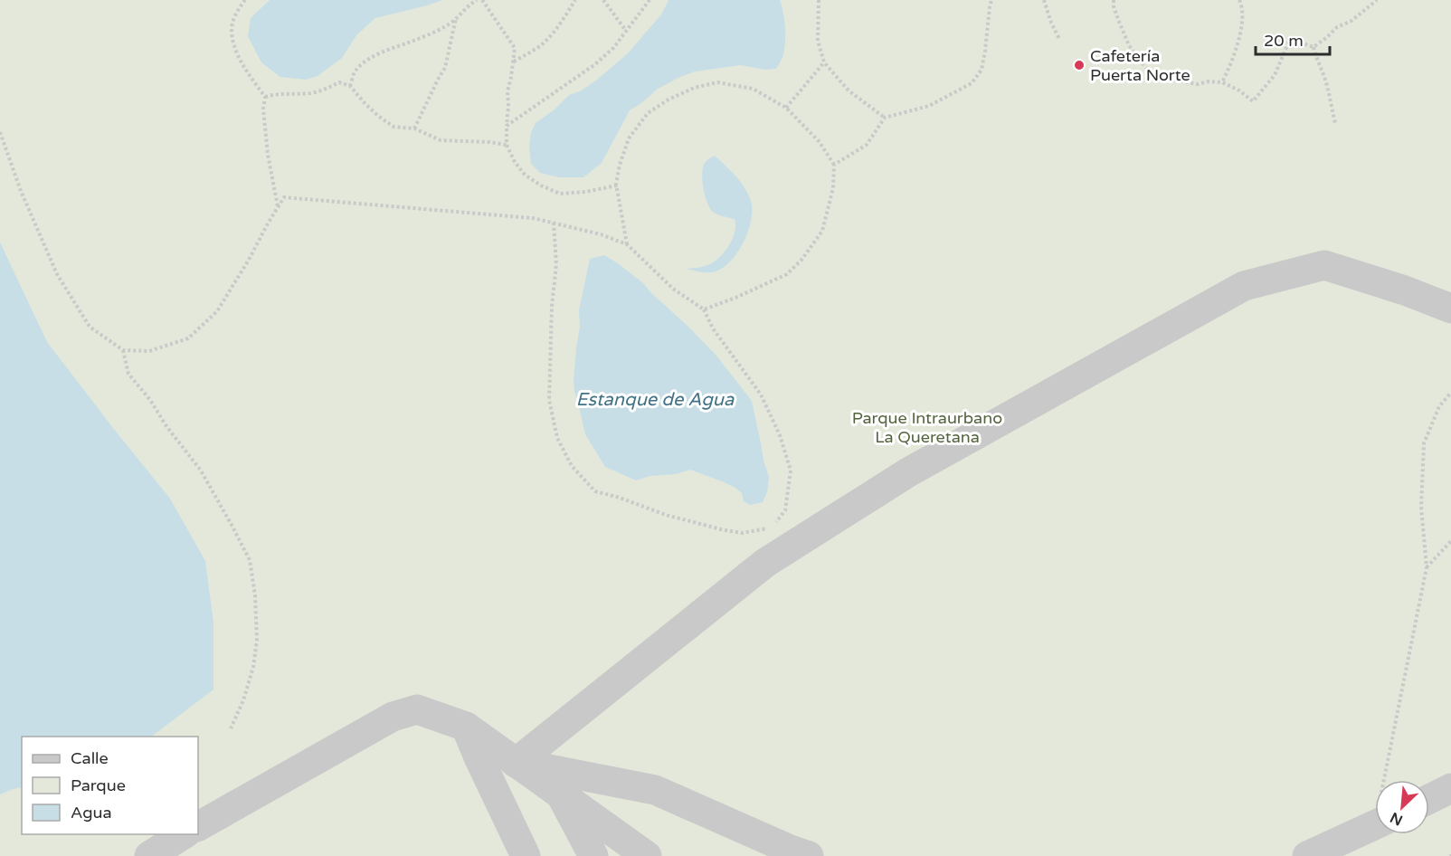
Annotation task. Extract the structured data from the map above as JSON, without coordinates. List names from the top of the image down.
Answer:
{
  "water": ["Estanque de Agua"],
  "parks": ["Parque Intraurbano La Queretana"],
  "places": ["Cafetería Puerta Norte"],
  "legend": ["Calle", "Parque", "Agua"],
  "scale_bar": "20 m",
  "north": "bottom left"
}
